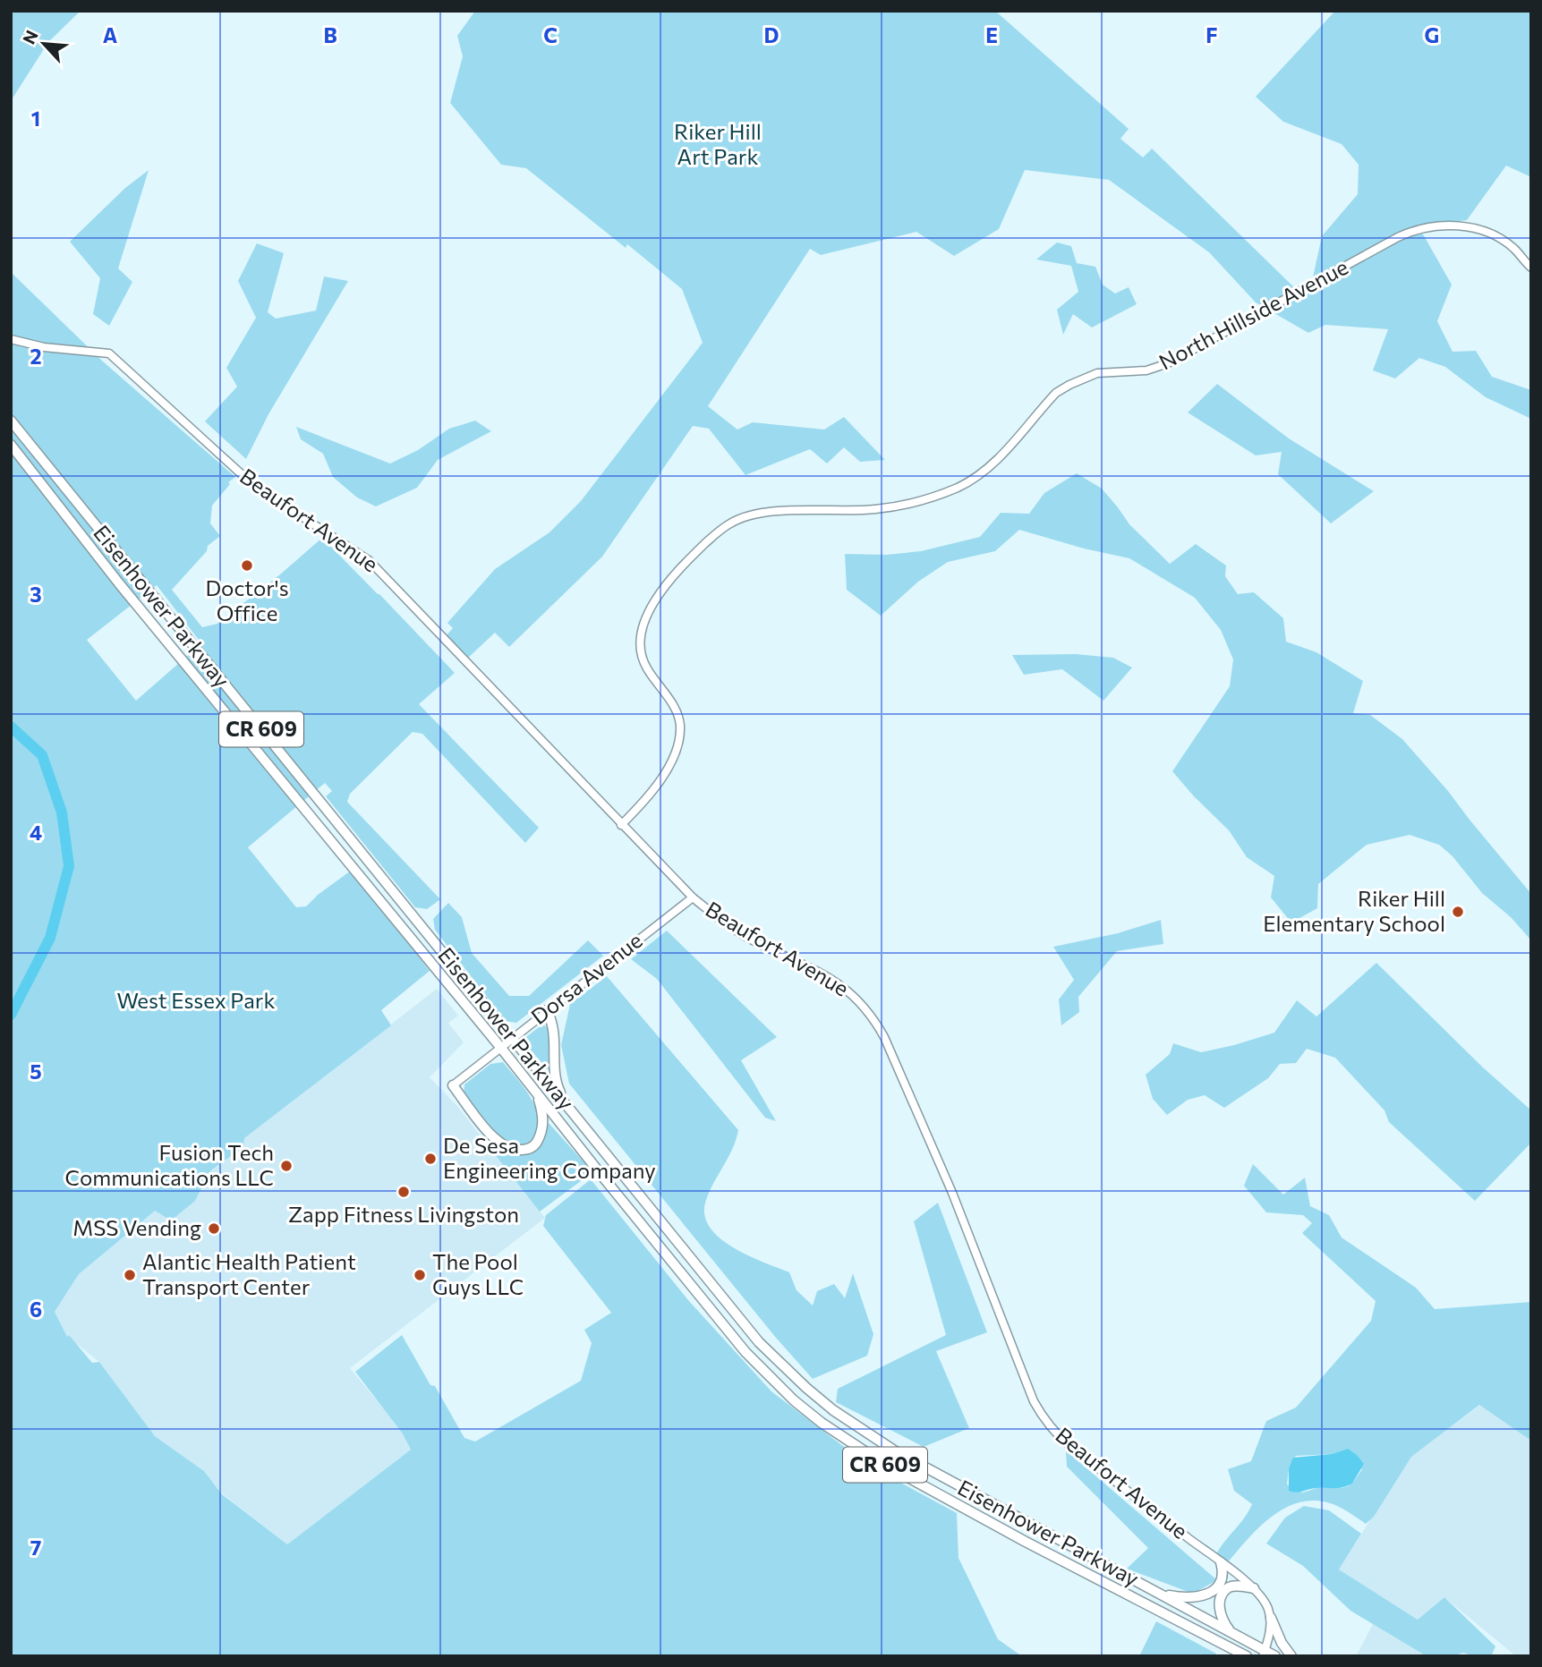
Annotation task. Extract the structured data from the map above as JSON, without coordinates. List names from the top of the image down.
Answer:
{
  "streets": {
    "main road": ["Eisenhower Parkway", "CR 609"],
    "street": ["North Hillside Avenue", "Beaufort Avenue", "Dorsa Avenue"]
  },
  "crossings": [
    ["North Hillside Avenue", "Beaufort Avenue"],
    ["Beaufort Avenue", "Dorsa Avenue"],
    ["Eisenhower Parkway", "Dorsa Avenue"]
  ],
  "parks": ["Riker Hill Art Park", "West Essex Park"],
  "places": [
    "Doctor's Office",
    "Riker Hill Elementary School",
    "De Sesa Engineering Company",
    "Fusion Tech Communications LLC",
    "Zapp Fitness Livingston",
    "MSS Vending",
    "Alantic Health Patient Transport Center",
    "The Pool Guys LLC"
  ],
  "north": "top left",
  "grid": {
    "columns": [
      "A",
      "B",
      "C",
      "D",
      "E",
      "F",
      "G"
    ],
    "rows": [
      "1",
      "2",
      "3",
      "4",
      "5",
      "6",
      "7"
    ]
  }
}
